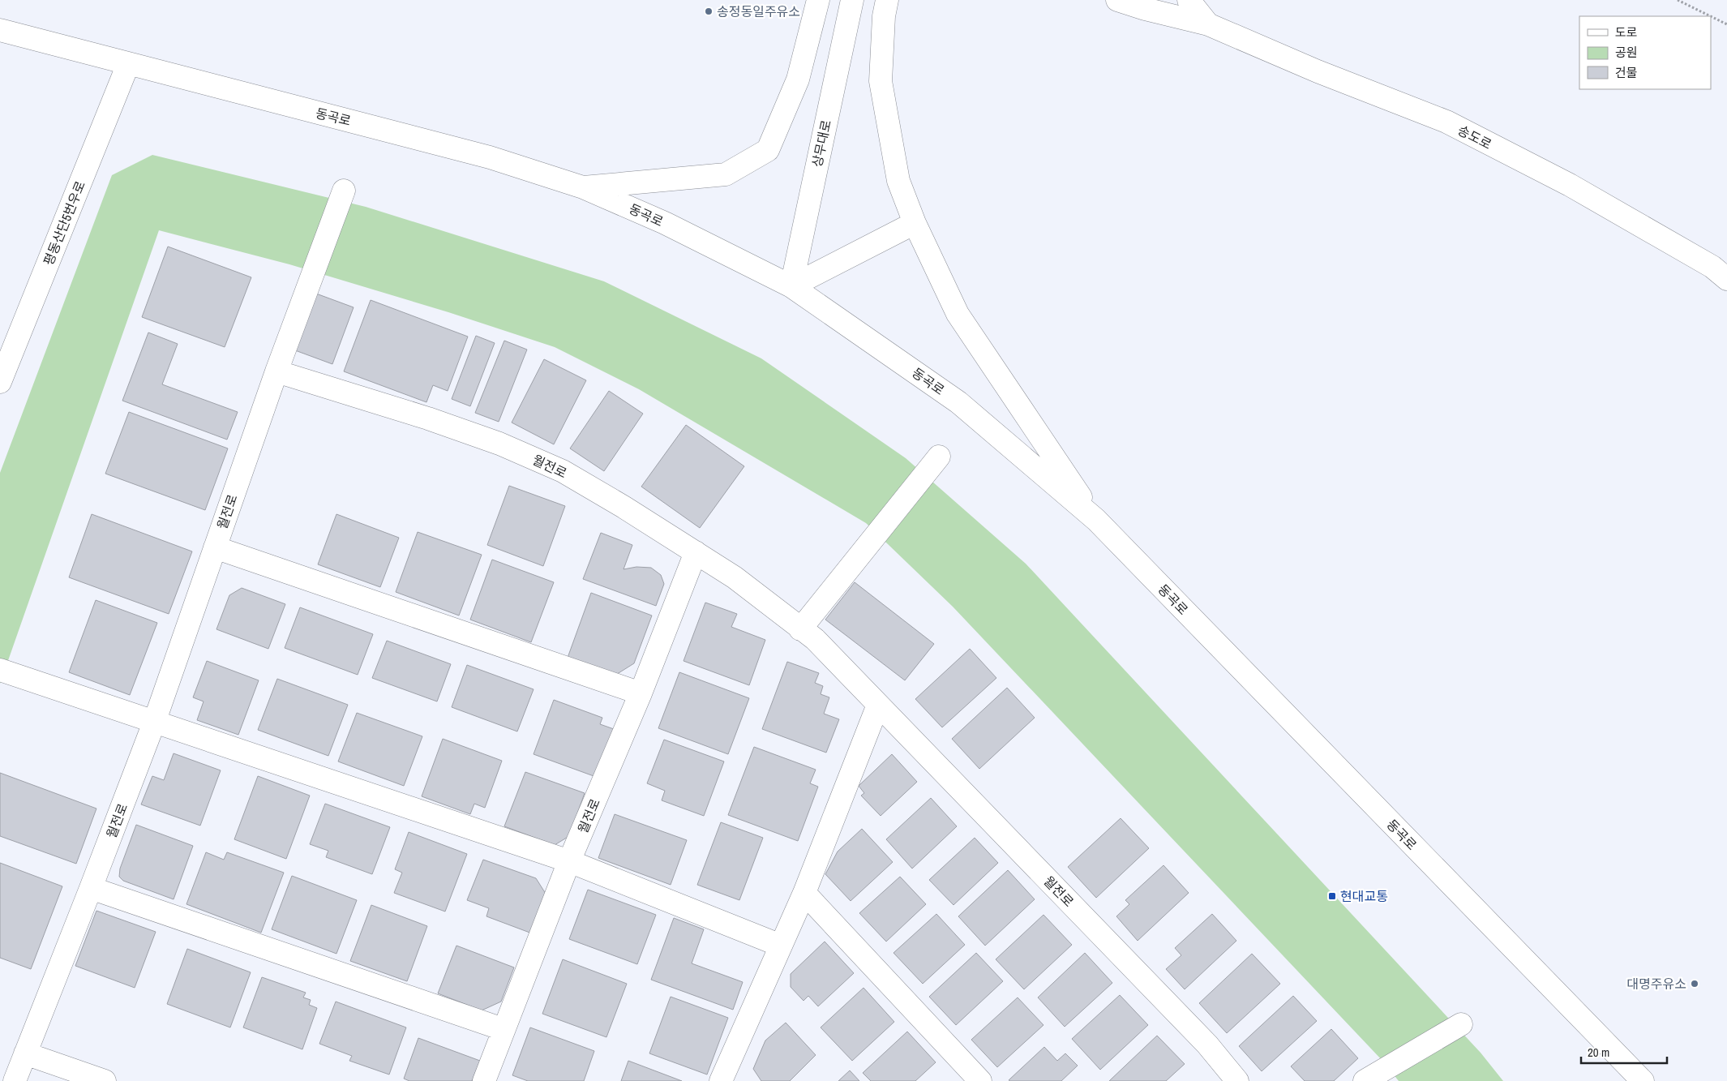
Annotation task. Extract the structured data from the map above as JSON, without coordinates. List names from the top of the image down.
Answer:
{
  "streets": {
    "street": [
      "동곡로",
      "송도로",
      "상무대로",
      "평동산단5번우로",
      "월전로"
    ]
  },
  "crossings": [
    ["동곡로", "상무대로"],
    ["동곡로", "평동산단5번우로"]
  ],
  "places": {
    "other": ["송정동일주유소", "대명주유소"],
    "transit": ["현대교통"]
  },
  "legend": ["도로", "공원", "건물"],
  "scale_bar": "20 m"
}
